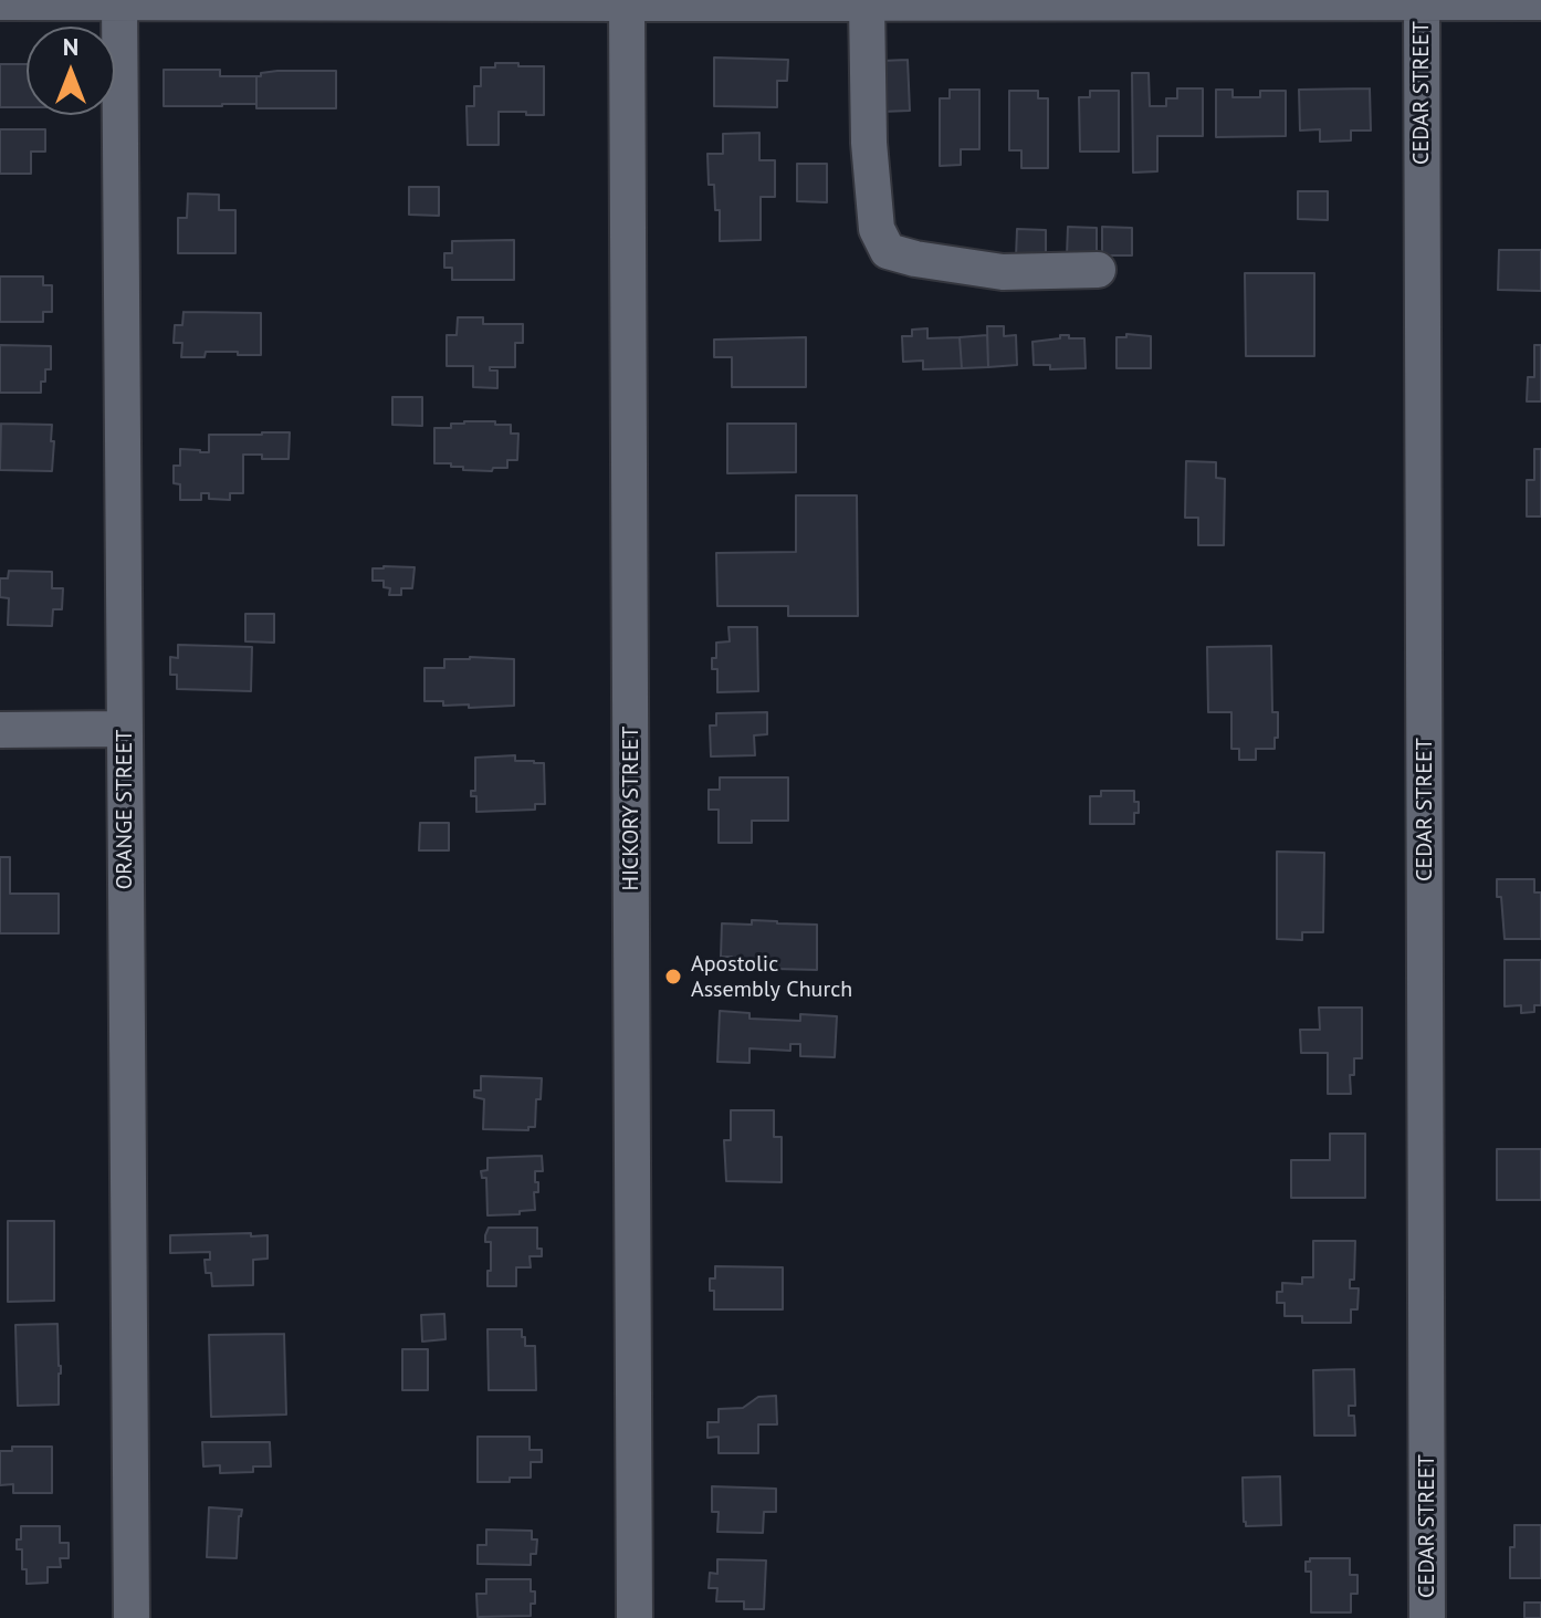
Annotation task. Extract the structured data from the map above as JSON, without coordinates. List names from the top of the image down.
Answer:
{
  "streets": {
    "street": ["CEDAR STREET", "HICKORY STREET", "ORANGE STREET"]
  },
  "places": ["Apostolic Assembly Church"],
  "north": "top"
}
